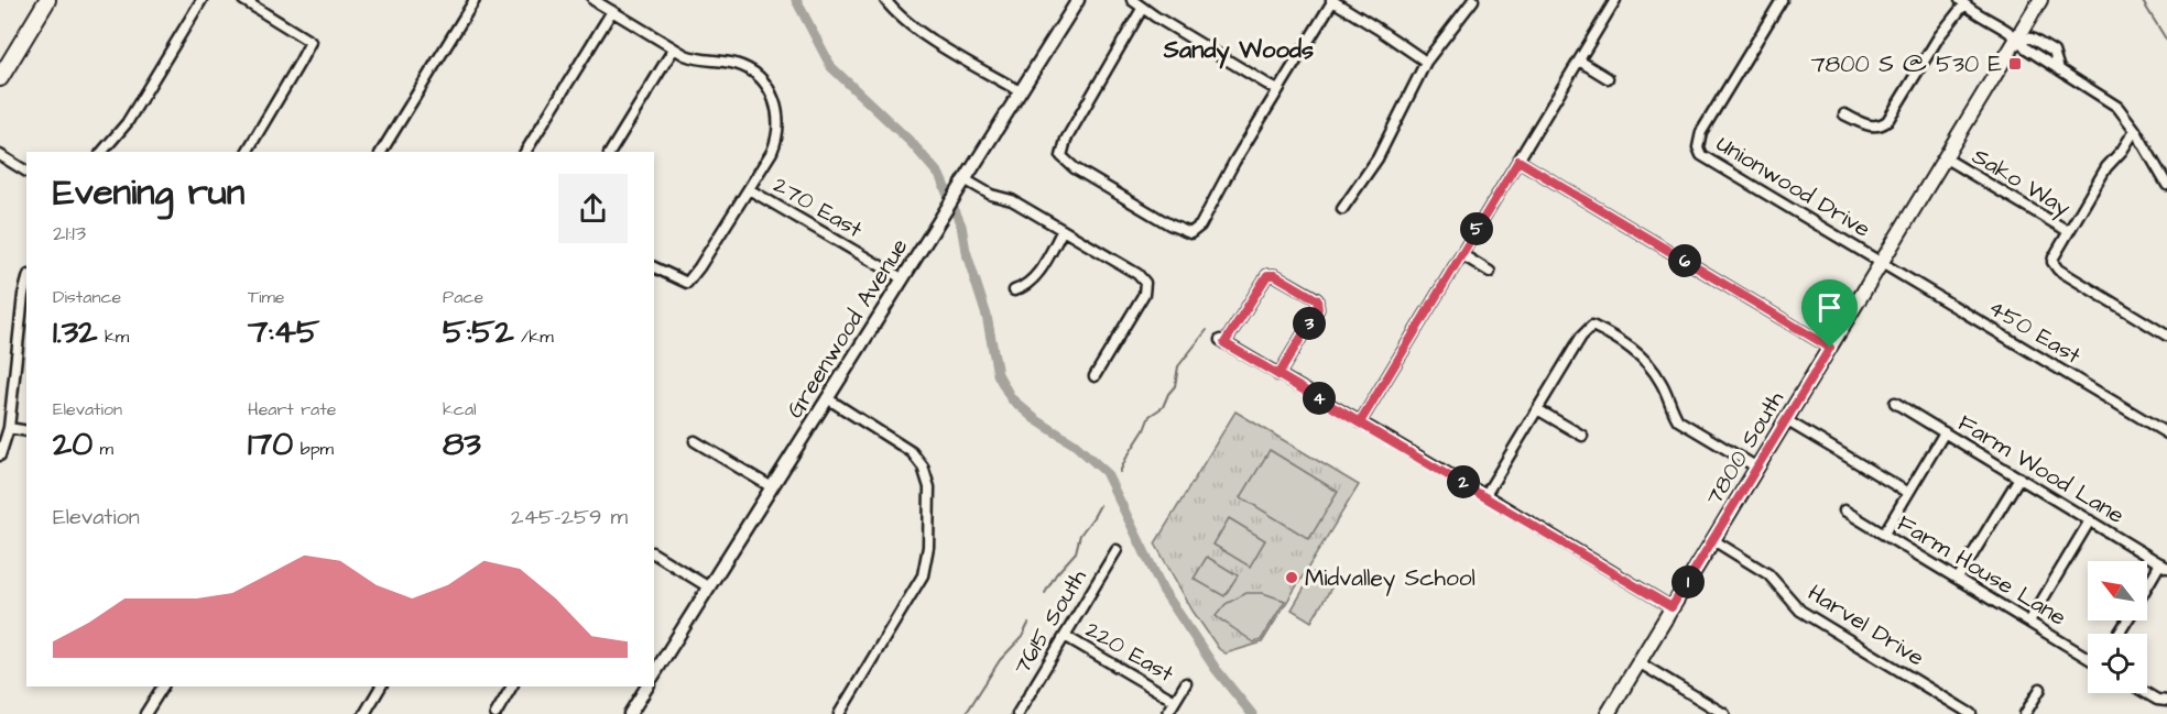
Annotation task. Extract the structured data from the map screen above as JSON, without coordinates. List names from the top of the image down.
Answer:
{
  "streets": {
    "main road": ["7800 South"],
    "street": [
      "Sako Way",
      "Unionwood Drive",
      "270 East",
      "Greenwood Avenue",
      "450 East",
      "Farm Wood Lane",
      "Farm House Lane",
      "7615 South",
      "Harvel Drive",
      "220 East"
    ]
  },
  "crossings": [
    ["Sako Way", "7800 South"],
    ["Unionwood Drive", "450 East"],
    ["Unionwood Drive", "7800 South"],
    ["270 East", "Greenwood Avenue"],
    ["450 East", "7800 South"],
    ["7800 South", "Harvel Drive"],
    ["7615 South", "220 East"]
  ],
  "districts": ["Sandy Woods"],
  "places": {
    "transit": ["7800 S @ 530 E"],
    "other": ["Midvalley School"]
  },
  "north": "top left",
  "page": {
    "heading": ["Evening run", "21:13"],
    "pins": [
      "5",
      "6",
      "3",
      "4",
      "2",
      "1"
    ],
    "stats": [
      ["Distance", "1.32 km"],
      ["Time", "7:45"],
      ["Pace", "5:52 /km"],
      ["Elevation", "20 m"],
      ["Heart rate", "170 bpm"],
      ["kcal", "83"]
    ],
    "chart": ["Elevation", "245–259 m"]
  }
}
